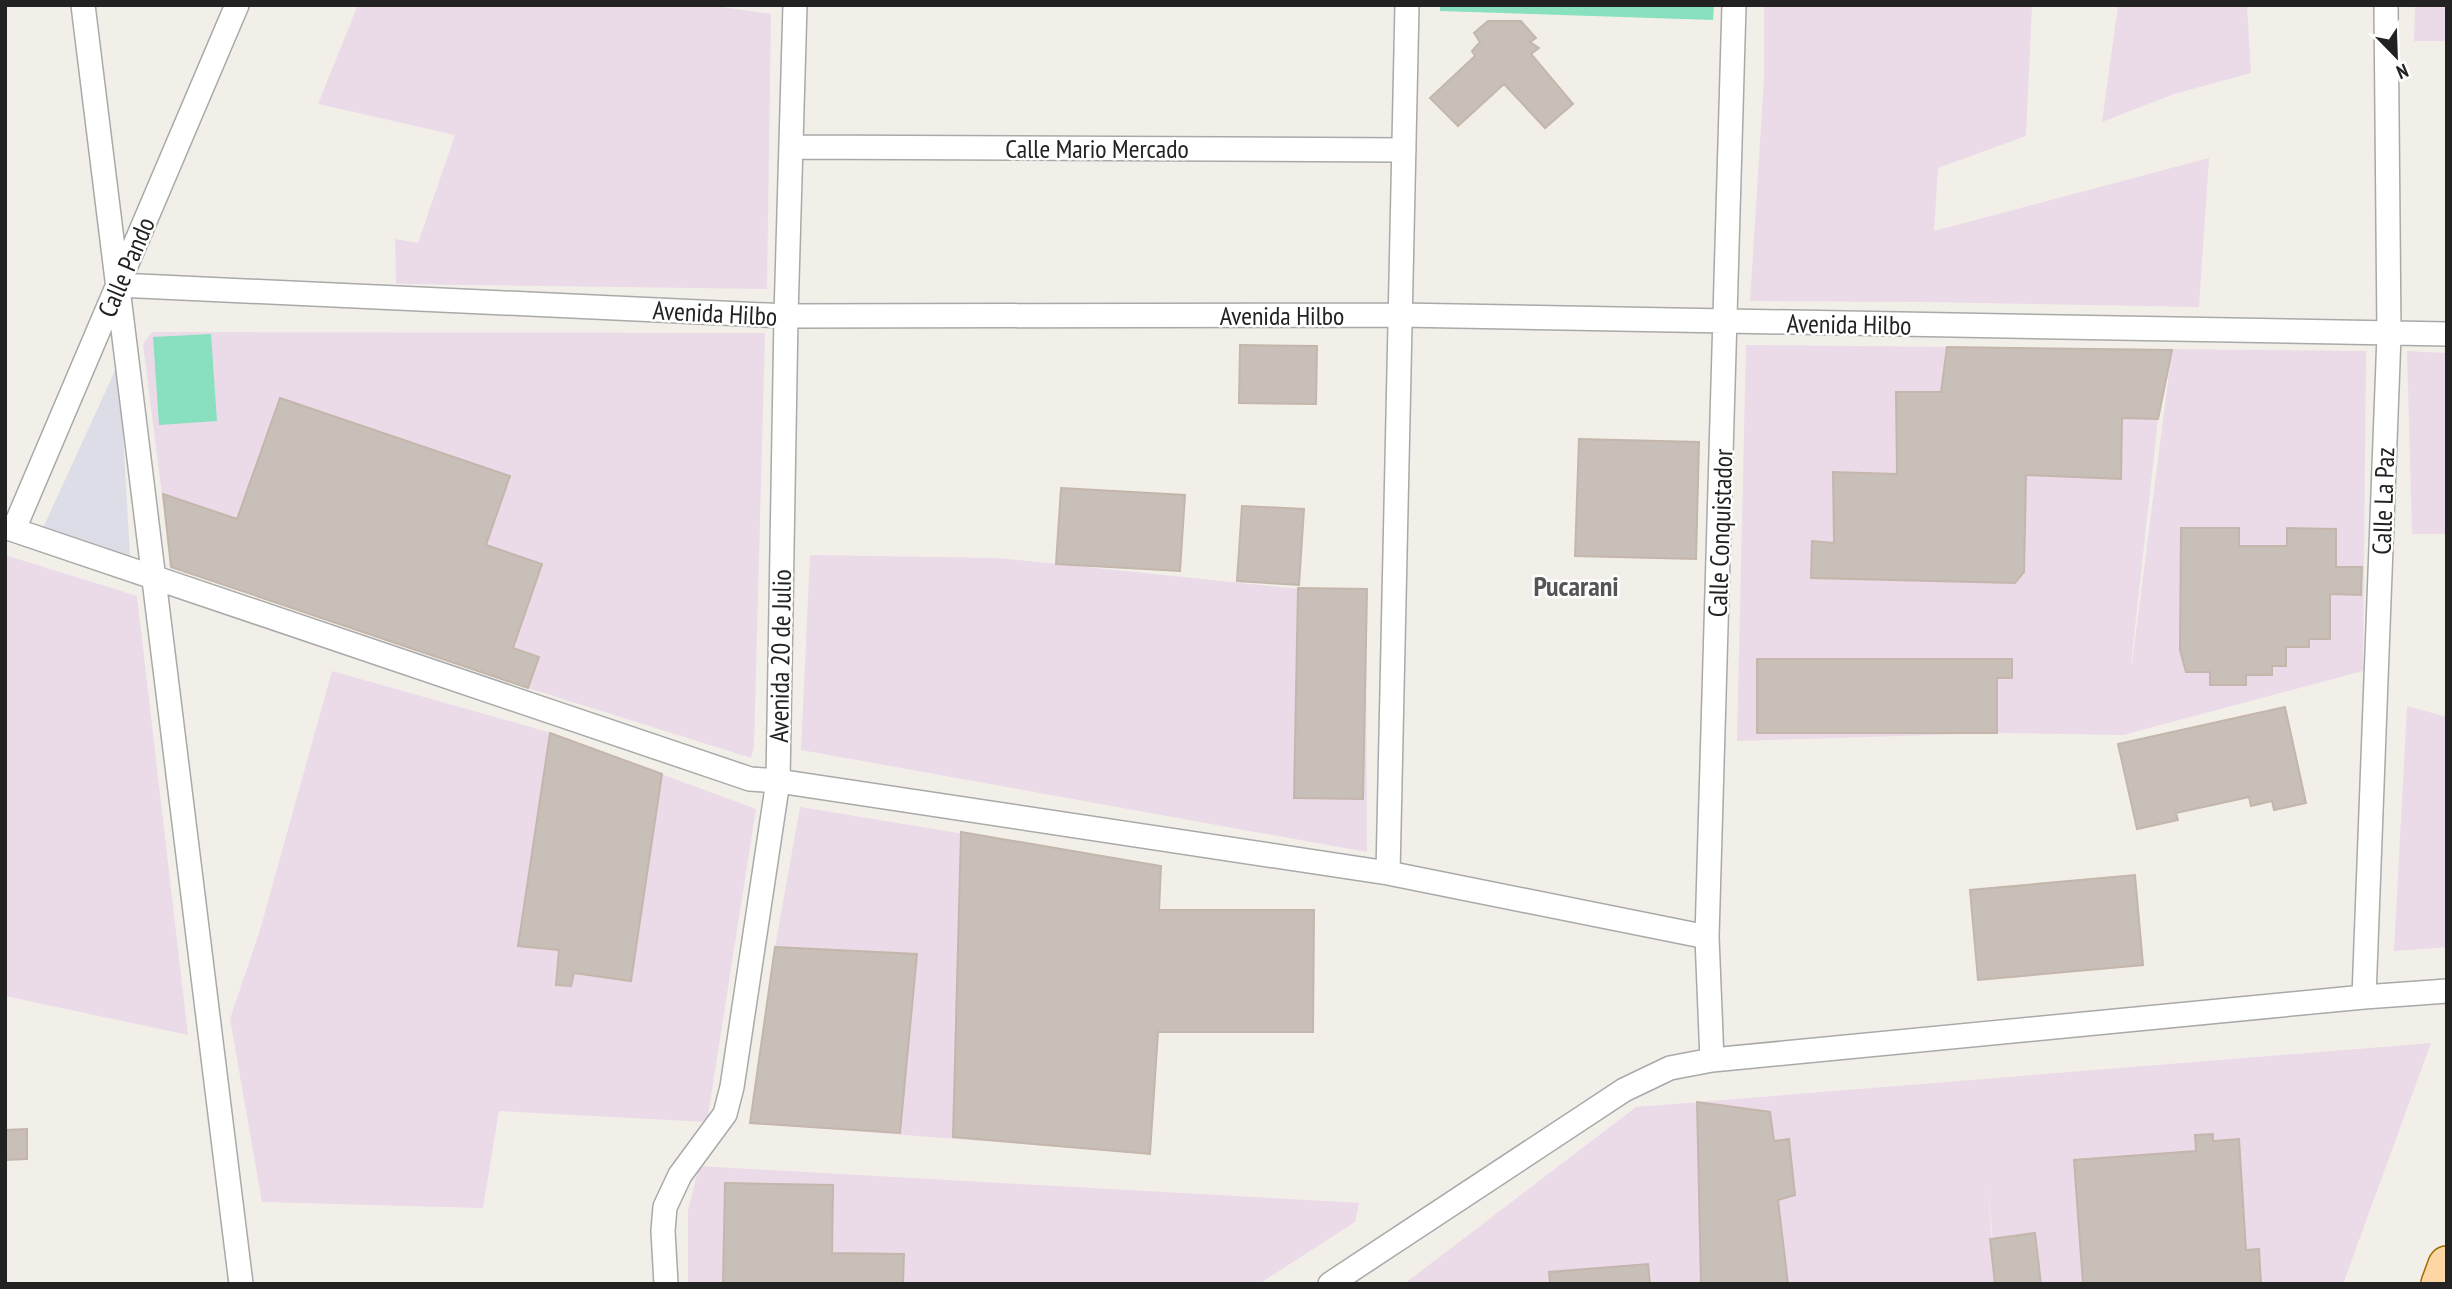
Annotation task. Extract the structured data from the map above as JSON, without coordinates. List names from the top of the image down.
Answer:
{
  "streets": {
    "street": [
      "Calle Mario Mercado",
      "Calle Pando",
      "Avenida Hilbo",
      "Calle La Paz",
      "Calle Conquistador",
      "Avenida 20 de Julio"
    ]
  },
  "crossings": [
    ["Calle Mario Mercado", "Avenida 20 de Julio"],
    ["Calle Pando", "Avenida Hilbo"],
    ["Avenida Hilbo", "Calle La Paz"],
    ["Avenida Hilbo", "Calle Conquistador"],
    ["Avenida Hilbo", "Avenida 20 de Julio"]
  ],
  "districts": ["Pucarani"],
  "north": "bottom right"
}
